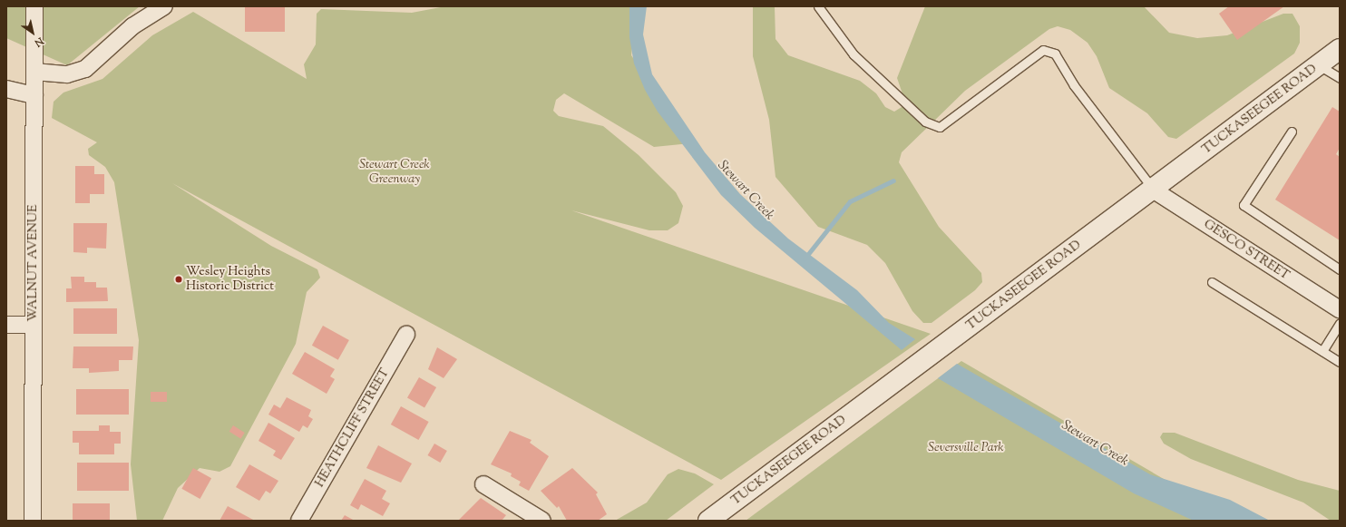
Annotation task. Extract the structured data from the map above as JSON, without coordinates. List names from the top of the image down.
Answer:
{
  "streets": {
    "main road": ["TUCKASEEGEE ROAD"],
    "street": ["GESCO STREET", "WALNUT AVENUE", "HEATHCLIFF STREET"]
  },
  "crossings": [
    ["TUCKASEEGEE ROAD", "GESCO STREET"]
  ],
  "water": ["Stewart Creek"],
  "parks": ["Stewart Creek Greenway", "Seversville Park"],
  "places": ["Wesley Heights Historic District"],
  "north": "bottom right"
}
